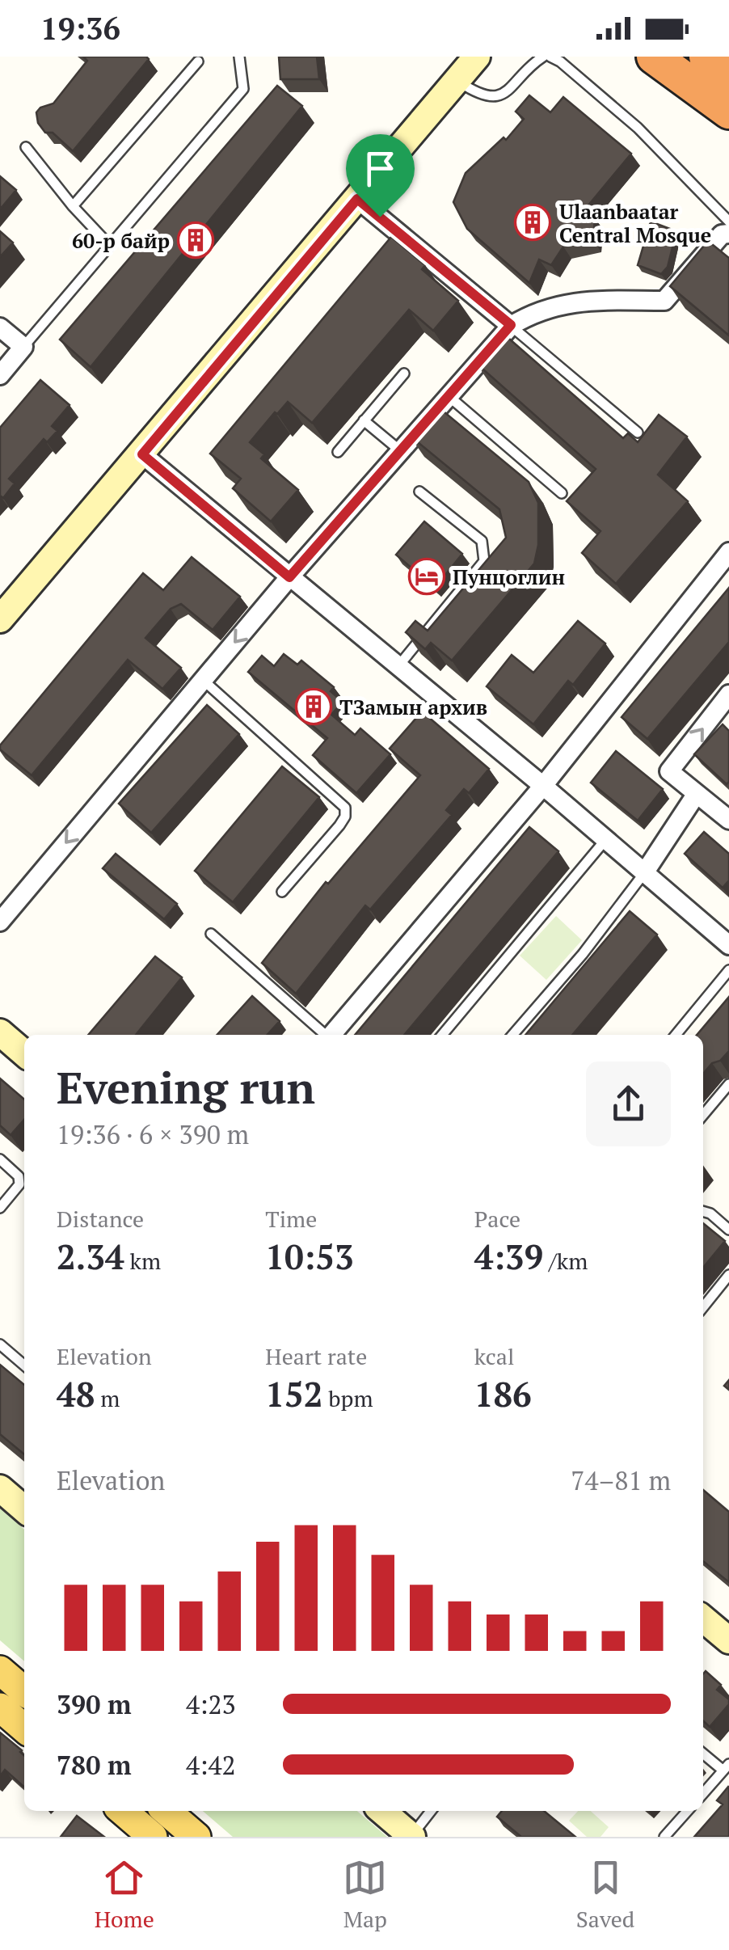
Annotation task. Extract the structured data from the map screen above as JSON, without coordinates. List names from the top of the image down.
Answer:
{
  "places": {
    "building": ["Ulaanbaatar Central Mosque", "60-р байр", "ТЗамын архив"],
    "hotel": ["Пунцоглин"]
  },
  "page": {
    "status": "19:36",
    "heading": ["Evening run", "19:36 · 6 × 390 m"],
    "stats": [
      ["Distance", "2.34 km"],
      ["Time", "10:53"],
      ["Pace", "4:39 /km"],
      ["Elevation", "48 m"],
      ["Heart rate", "152 bpm"],
      ["kcal", "186"]
    ],
    "chart": ["Elevation", "74–81 m"],
    "list": [
      {
        "name": "390 m",
        "note": "4:23"
      },
      {
        "name": "780 m",
        "note": "4:42"
      }
    ],
    "tabs": ["Home", "Map", "Saved"]
  }
}
